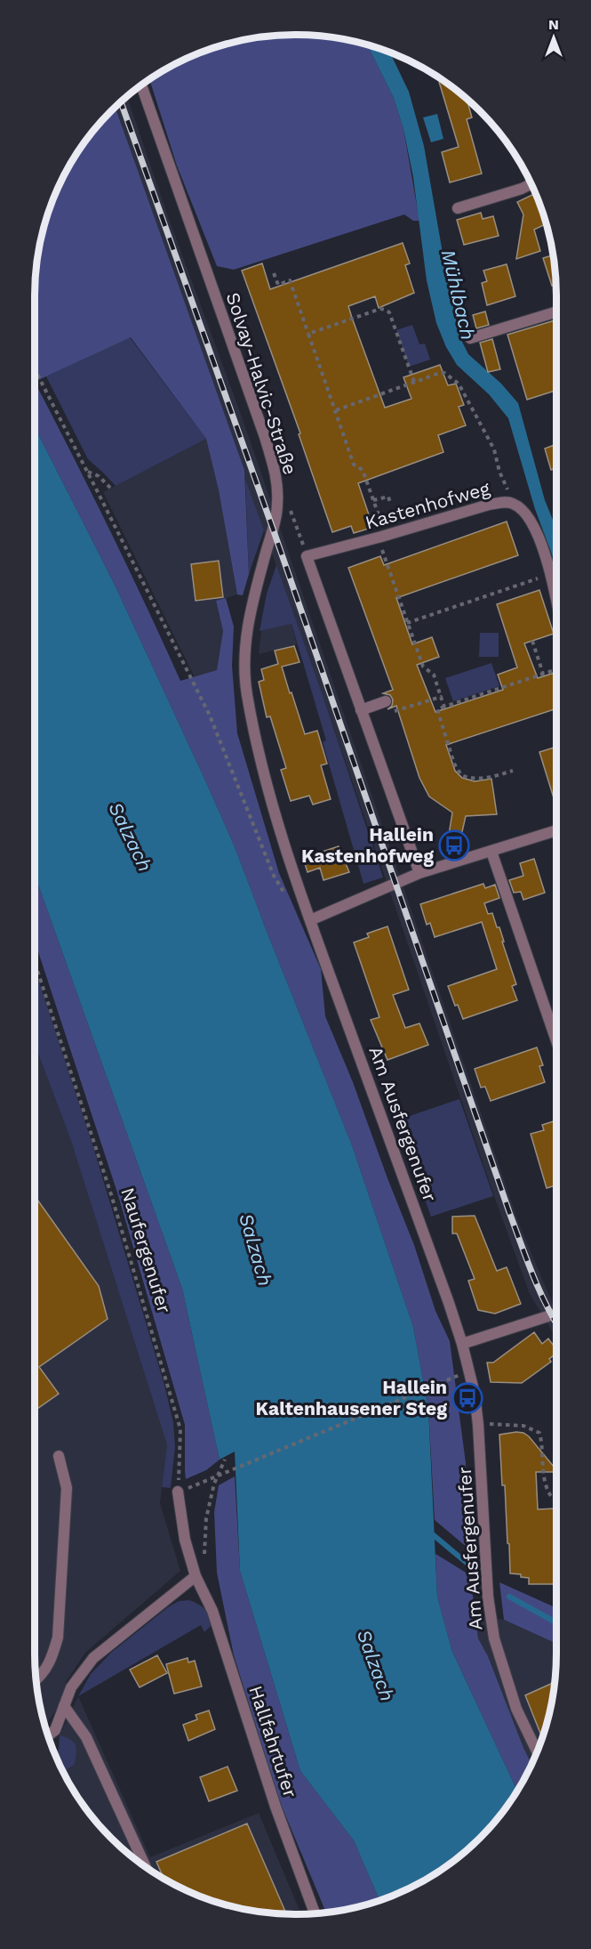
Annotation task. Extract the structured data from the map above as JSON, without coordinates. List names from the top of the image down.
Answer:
{
  "streets": {
    "street": [
      "Solvay-Halvic-Straße",
      "Kastenhofweg",
      "Am Ausfergenufer",
      "Hallfahrtufer"
    ],
    "path": ["Naufergenufer"]
  },
  "crossings": [
    ["Solvay-Halvic-Straße", "Kastenhofweg"],
    ["Solvay-Halvic-Straße", "Am Ausfergenufer"]
  ],
  "water": ["Mühlbach", "Salzach"],
  "places": {
    "bus stop": ["Hallein Kastenhofweg", "Hallein Kaltenhausener Steg"]
  },
  "north": "top"
}
